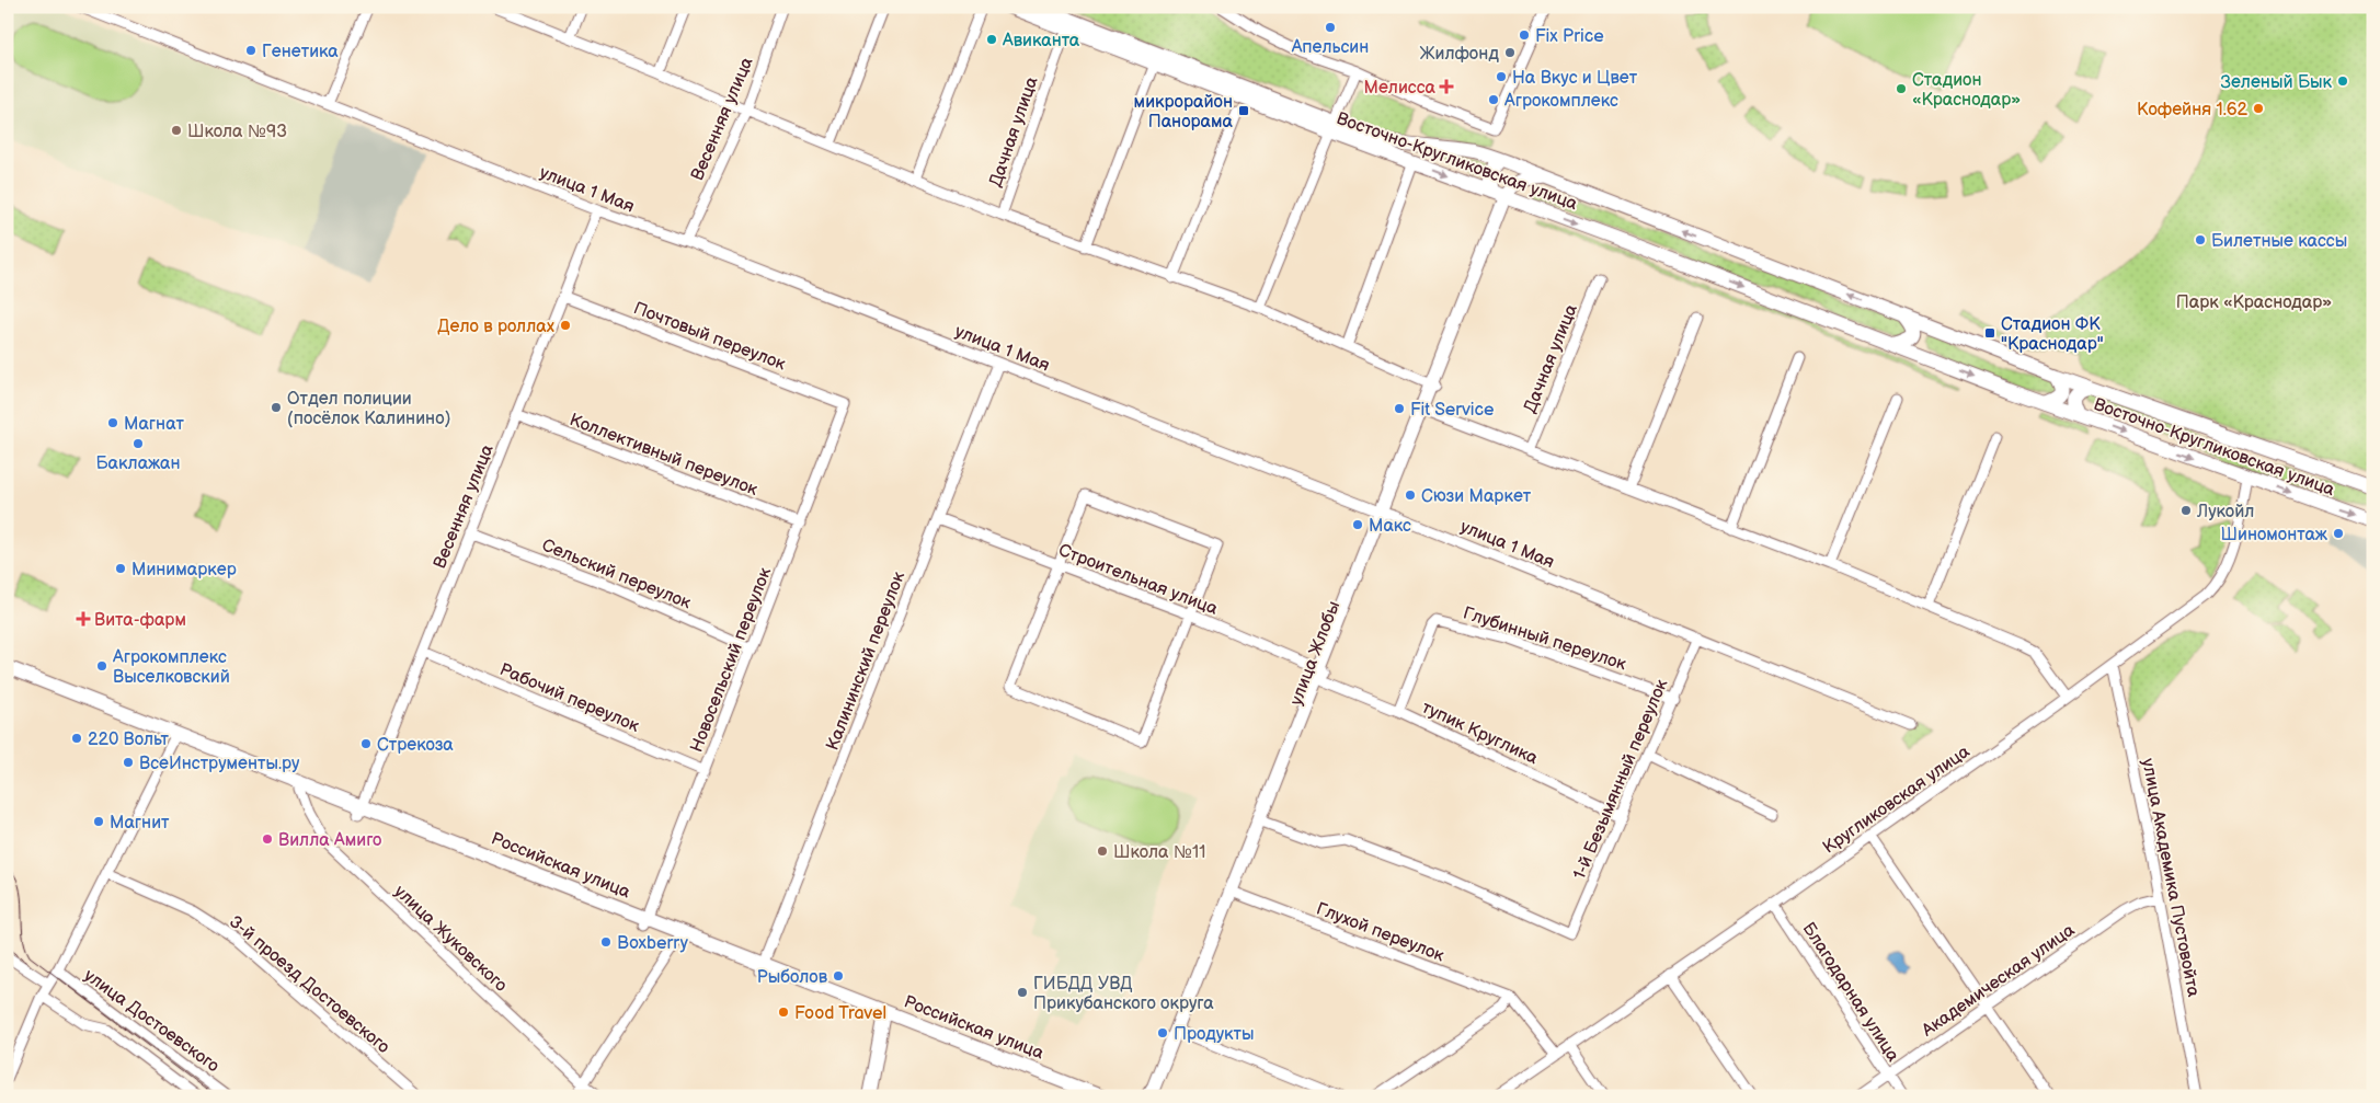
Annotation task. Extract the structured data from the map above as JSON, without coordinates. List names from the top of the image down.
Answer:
{
  "streets": {
    "main road": ["Восточно-Кругликовская улица", "улица Жлобы", "Российская улица"],
    "street": [
      "Весенняя улица",
      "Дачная улица",
      "улица 1 Мая",
      "Почтовый переулок",
      "Коллективный переулок",
      "Сельский переулок",
      "Строительная улица",
      "Глубинный переулок",
      "Новосельский переулок",
      "Калининский переулок",
      "Рабочий переулок",
      "тупик Круглика",
      "1-й Безымянный переулок",
      "Кругликовская улица",
      "улица Академика Пустовойта",
      "Глухой переулок",
      "улица Жуковского",
      "Академическая улица",
      "3-й проезд Достоевского",
      "Благодарная улица",
      "улица Достоевского"
    ]
  },
  "crossings": [
    ["Весенняя улица", "Дачная улица"],
    ["Весенняя улица", "улица 1 Мая"],
    ["Весенняя улица", "Почтовый переулок"],
    ["Весенняя улица", "Коллективный переулок"],
    ["Весенняя улица", "Сельский переулок"],
    ["Весенняя улица", "Рабочий переулок"],
    ["Весенняя улица", "Российская улица"],
    ["Дачная улица", "Восточно-Кругликовская улица"],
    ["Дачная улица", "улица Жлобы"],
    ["Восточно-Кругликовская улица", "улица Жлобы"],
    ["Восточно-Кругликовская улица", "Кругликовская улица"],
    ["улица 1 Мая", "улица Жлобы"],
    ["улица 1 Мая", "Калининский переулок"],
    ["улица 1 Мая", "1-й Безымянный переулок"],
    ["Почтовый переулок", "Новосельский переулок"],
    ["Коллективный переулок", "Новосельский переулок"],
    ["Сельский переулок", "Новосельский переулок"],
    ["Строительная улица", "улица Жлобы"],
    ["Строительная улица", "Калининский переулок"],
    ["Строительная улица", "тупик Круглика"],
    ["Глубинный переулок", "тупик Круглика"],
    ["Глубинный переулок", "1-й Безымянный переулок"],
    ["улица Жлобы", "тупик Круглика"],
    ["улица Жлобы", "1-й Безымянный переулок"],
    ["улица Жлобы", "Глухой переулок"],
    ["Новосельский переулок", "Рабочий переулок"],
    ["Новосельский переулок", "Российская улица"],
    ["Калининский переулок", "Российская улица"],
    ["тупик Круглика", "1-й Безымянный переулок"],
    ["Кругликовская улица", "улица Академика Пустовойта"],
    ["Кругликовская улица", "Благодарная улица"],
    ["Российская улица", "улица Жуковского"],
    ["улица Академика Пустовойта", "Академическая улица"],
    ["Академическая улица", "Благодарная улица"]
  ],
  "parks": ["Парк «Краснодар»"],
  "places": {
    "other": [
      "Апельсин",
      "Fix Price",
      "Авиканта",
      "Генетика",
      "Жилфонд",
      "На Вкус и Цвет",
      "Зеленый Бык",
      "Стадион «Краснодар»",
      "Агрокомплекс",
      "Кофейня 1.62",
      "Школа №93",
      "Билетные кассы",
      "Дело в роллах",
      "Отдел полиции (посёлок Калинино)",
      "Fit Service",
      "Магнат",
      "Баклажан",
      "Сюзи Маркет",
      "Лукойл",
      "Макс",
      "Шиномонтаж",
      "Минимаркер",
      "Агрокомплекс Выселковский",
      "220 Вольт",
      "Стрекоза",
      "ВсеИнструменты.ру",
      "Магнит",
      "Вилла Амиго",
      "Школа №11",
      "Boxberry",
      "Рыболов",
      "ГИБДД УВД Прикубанского округа",
      "Food Travel",
      "Продукты"
    ],
    "health": ["Мелисса", "Вита-фарм"],
    "transit": ["микрорайон Панорама", "Стадион ФК \"Краснодар\""]
  }
}
